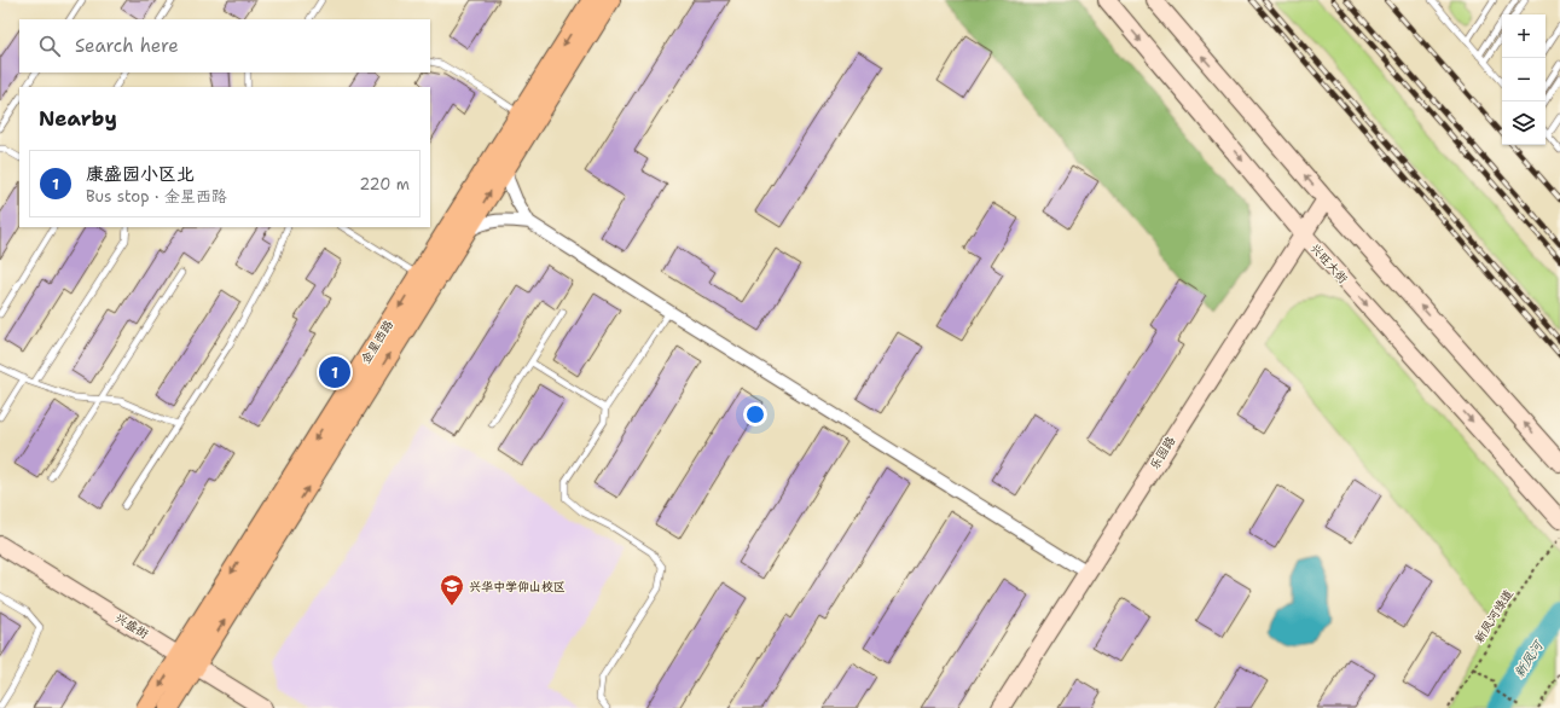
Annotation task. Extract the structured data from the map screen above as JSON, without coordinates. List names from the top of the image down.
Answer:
{
  "streets": {
    "main road": [
      "兴旺大街",
      "金星西路",
      "乐园路",
      "兴盛街"
    ],
    "path": ["新凤河绿道"]
  },
  "crossings": [
    ["兴旺大街", "乐园路"],
    ["金星西路", "兴盛街"]
  ],
  "water": ["新凤河"],
  "places": {
    "school or university": ["兴华中学仰山校区"]
  },
  "page": {
    "map_buttons": ["+", "−"],
    "search": "Search here",
    "heading": "Nearby",
    "list": [
      {
        "mark": "1",
        "name": "康盛园小区北",
        "note": "Bus stop · 金星西路",
        "value": "220 m"
      }
    ],
    "pins": "1"
  }
}
